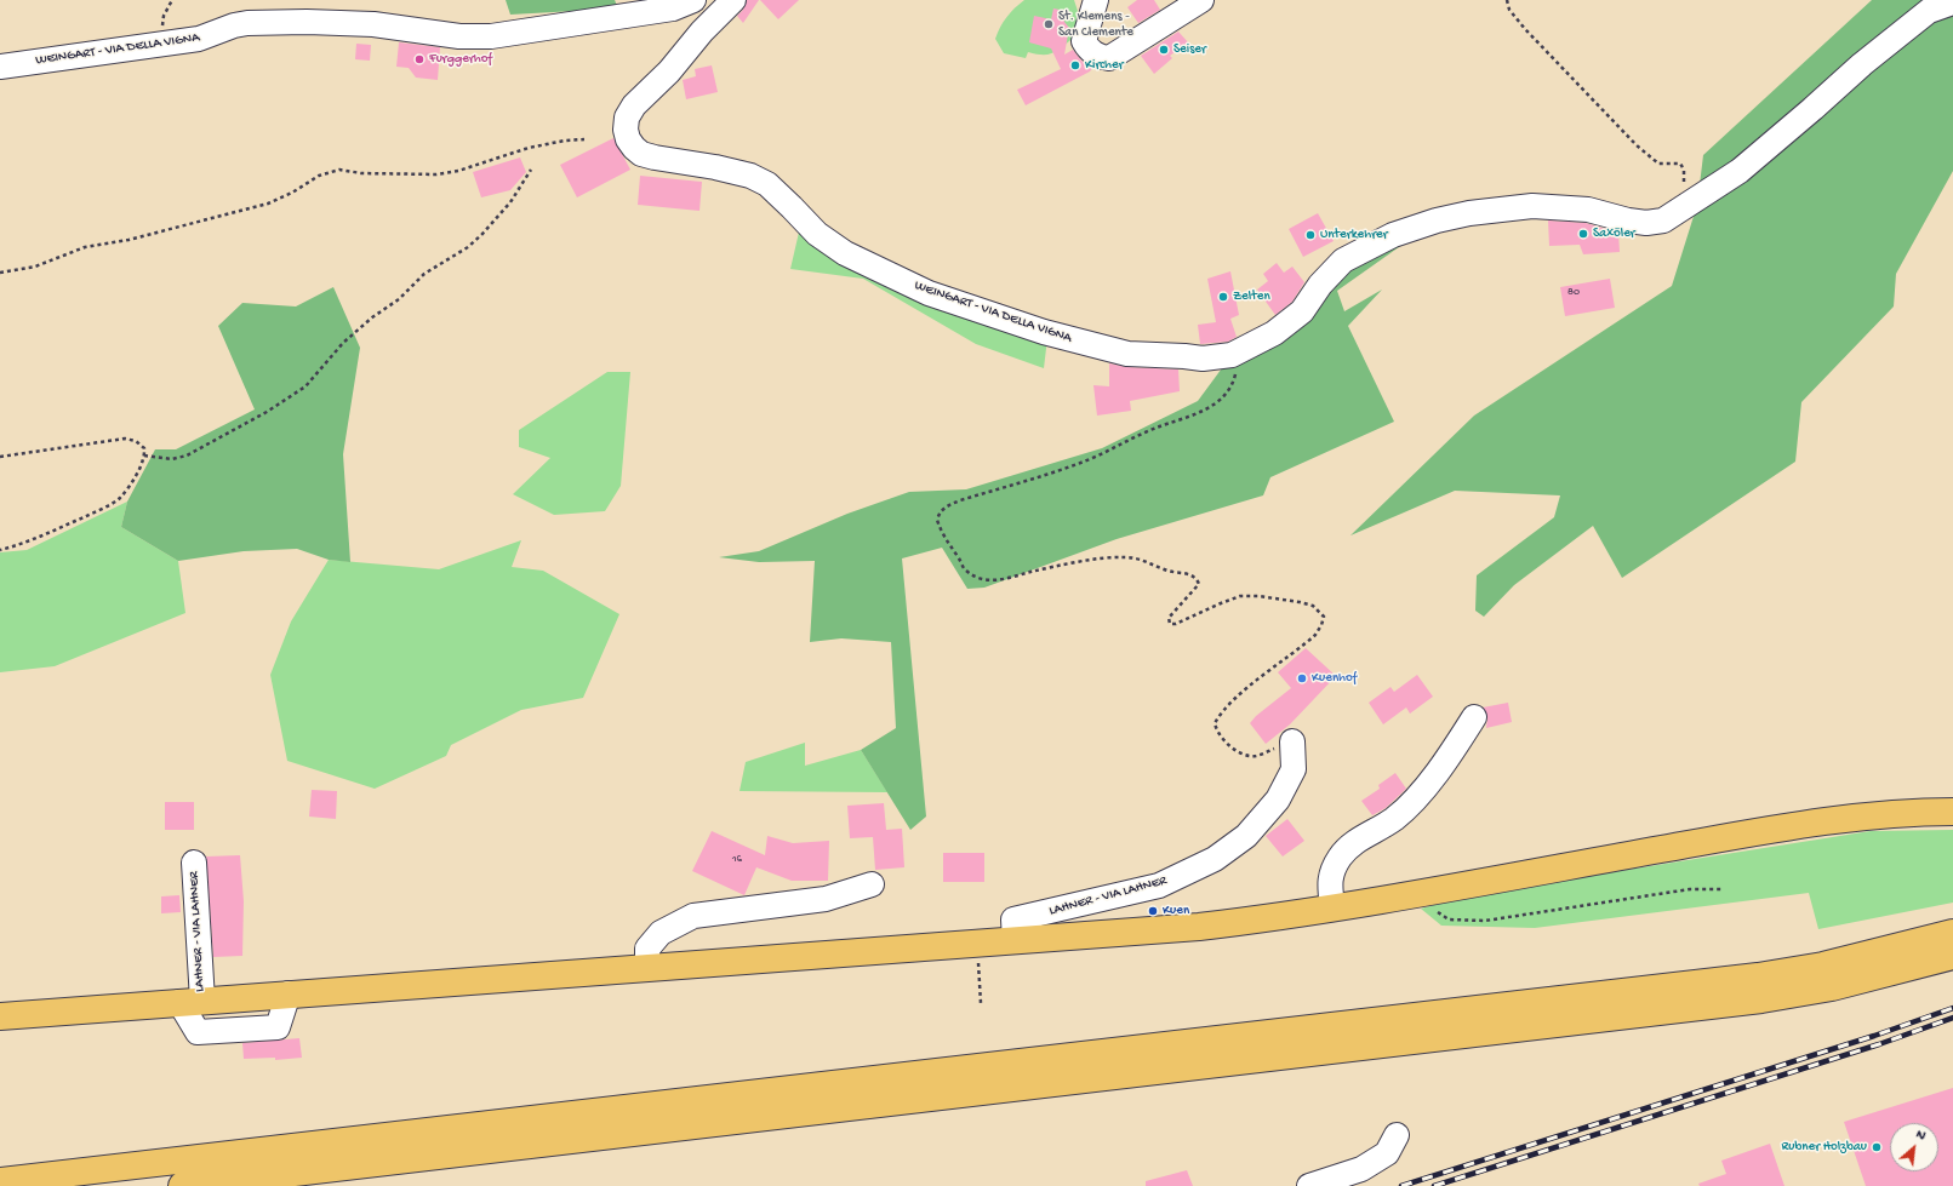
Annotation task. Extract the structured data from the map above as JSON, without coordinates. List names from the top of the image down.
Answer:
{
  "streets": {
    "street": ["WEINGART - VIA DELLA VIGNA", "LAHNER - VIA LAHNER"]
  },
  "places": [
    "St. Klemens - San Clemente",
    "Seiser",
    "Furggerhof",
    "Kircher",
    "Saxöler",
    "Unterkehrer",
    "Zelten",
    "Kuenhof",
    "Kuen",
    "Rubner Holzbau"
  ],
  "house_numbers": ["80", "16"],
  "north": "top right"
}
